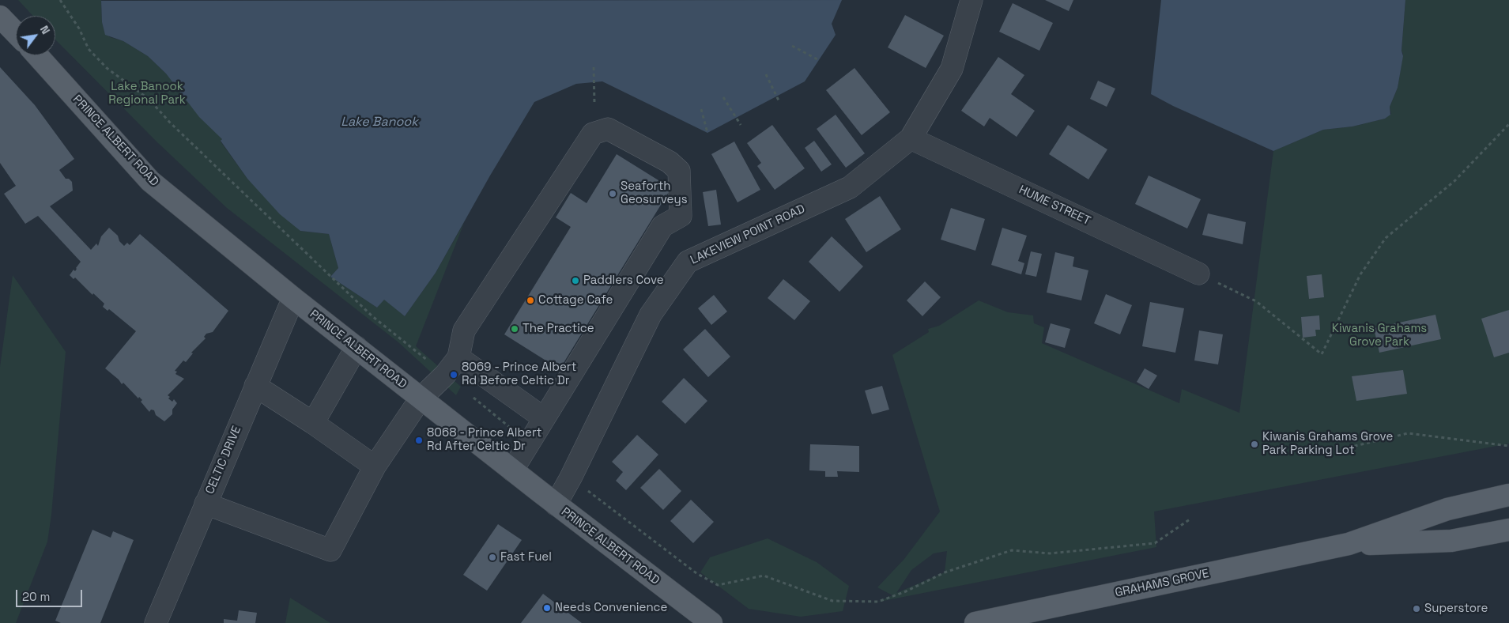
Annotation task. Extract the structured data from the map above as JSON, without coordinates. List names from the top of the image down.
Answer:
{
  "streets": {
    "main road": ["PRINCE ALBERT ROAD", "GRAHAMS GROVE"],
    "street": ["HUME STREET", "LAKEVIEW POINT ROAD", "CELTIC DRIVE"]
  },
  "crossings": [
    ["PRINCE ALBERT ROAD", "LAKEVIEW POINT ROAD"],
    ["PRINCE ALBERT ROAD", "CELTIC DRIVE"],
    ["HUME STREET", "LAKEVIEW POINT ROAD"]
  ],
  "water": ["Lake Banook"],
  "parks": ["Lake Banook Regional Park", "Kiwanis Grahams Grove Park"],
  "places": [
    "Seaforth Geosurveys",
    "Paddlers Cove",
    "Cottage Cafe",
    "The Practice",
    "8069 - Prince Albert Rd Before Celtic Dr",
    "8068 - Prince Albert Rd After Celtic Dr",
    "Kiwanis Grahams Grove Park Parking Lot",
    "Fast Fuel",
    "Needs Convenience",
    "Superstore"
  ],
  "scale_bar": "20 m",
  "north": "top right"
}
